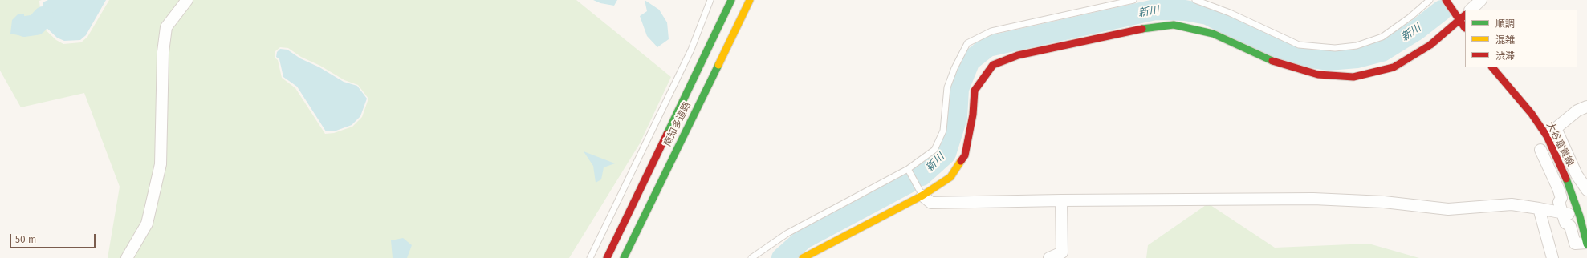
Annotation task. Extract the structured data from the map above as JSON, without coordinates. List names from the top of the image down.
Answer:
{
  "streets": {
    "main road": ["南知多道路", "大谷富貴線"]
  },
  "water": ["新川"],
  "legend": ["順調", "混雑", "渋滞"],
  "scale_bar": "50 m"
}
